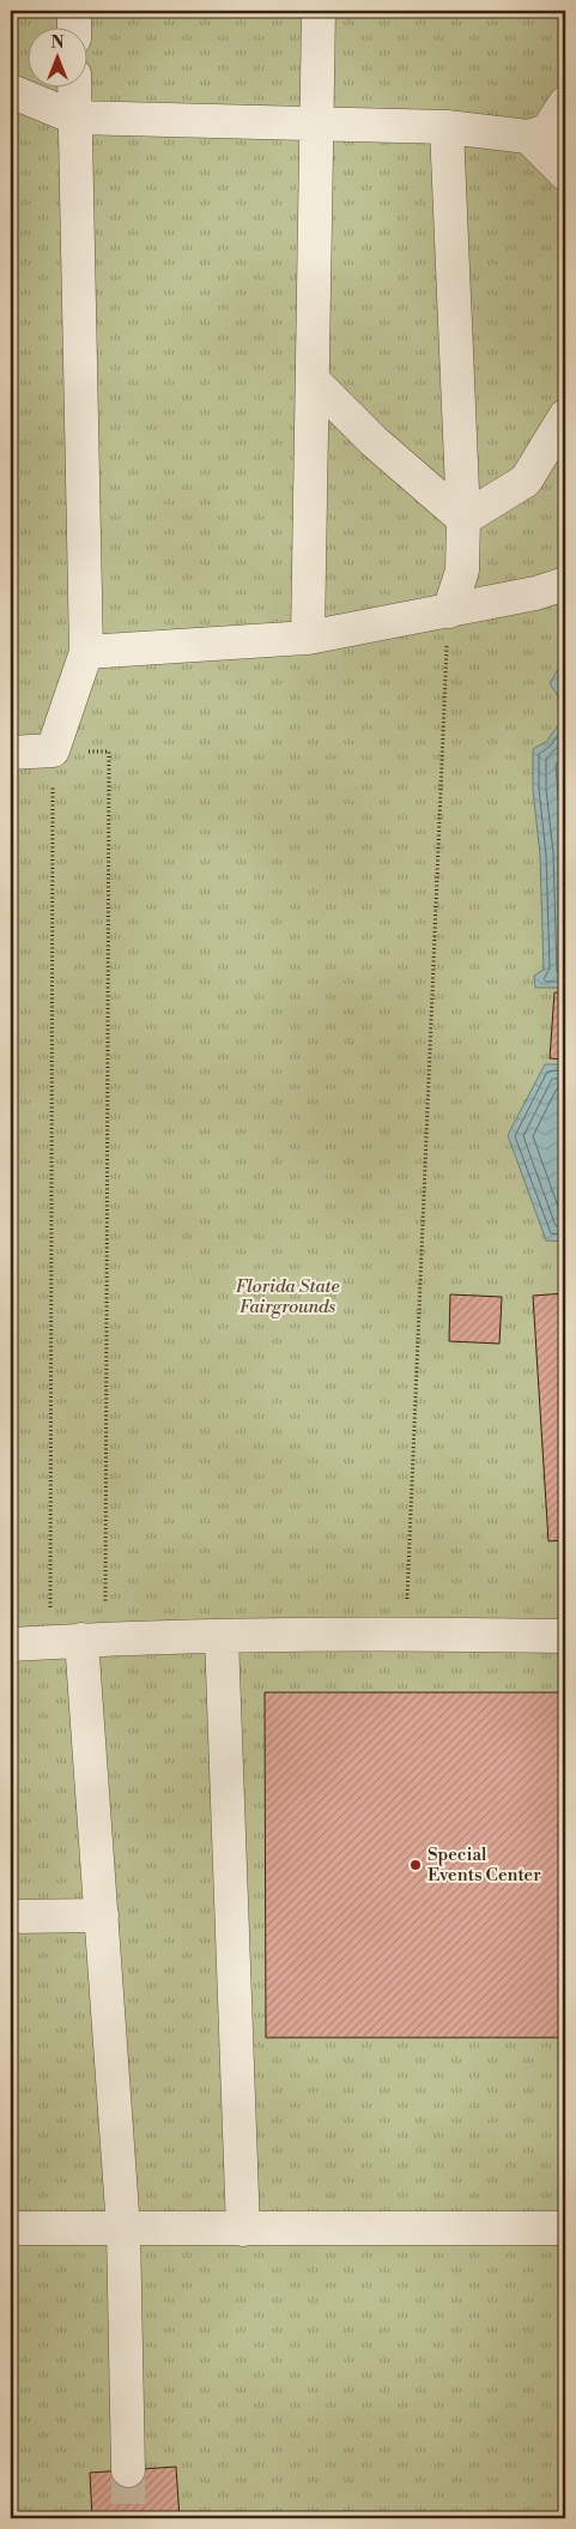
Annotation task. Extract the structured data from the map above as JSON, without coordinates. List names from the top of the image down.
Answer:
{
  "parks": ["Florida State Fairgrounds"],
  "places": ["Special Events Center"],
  "north": "top"
}
